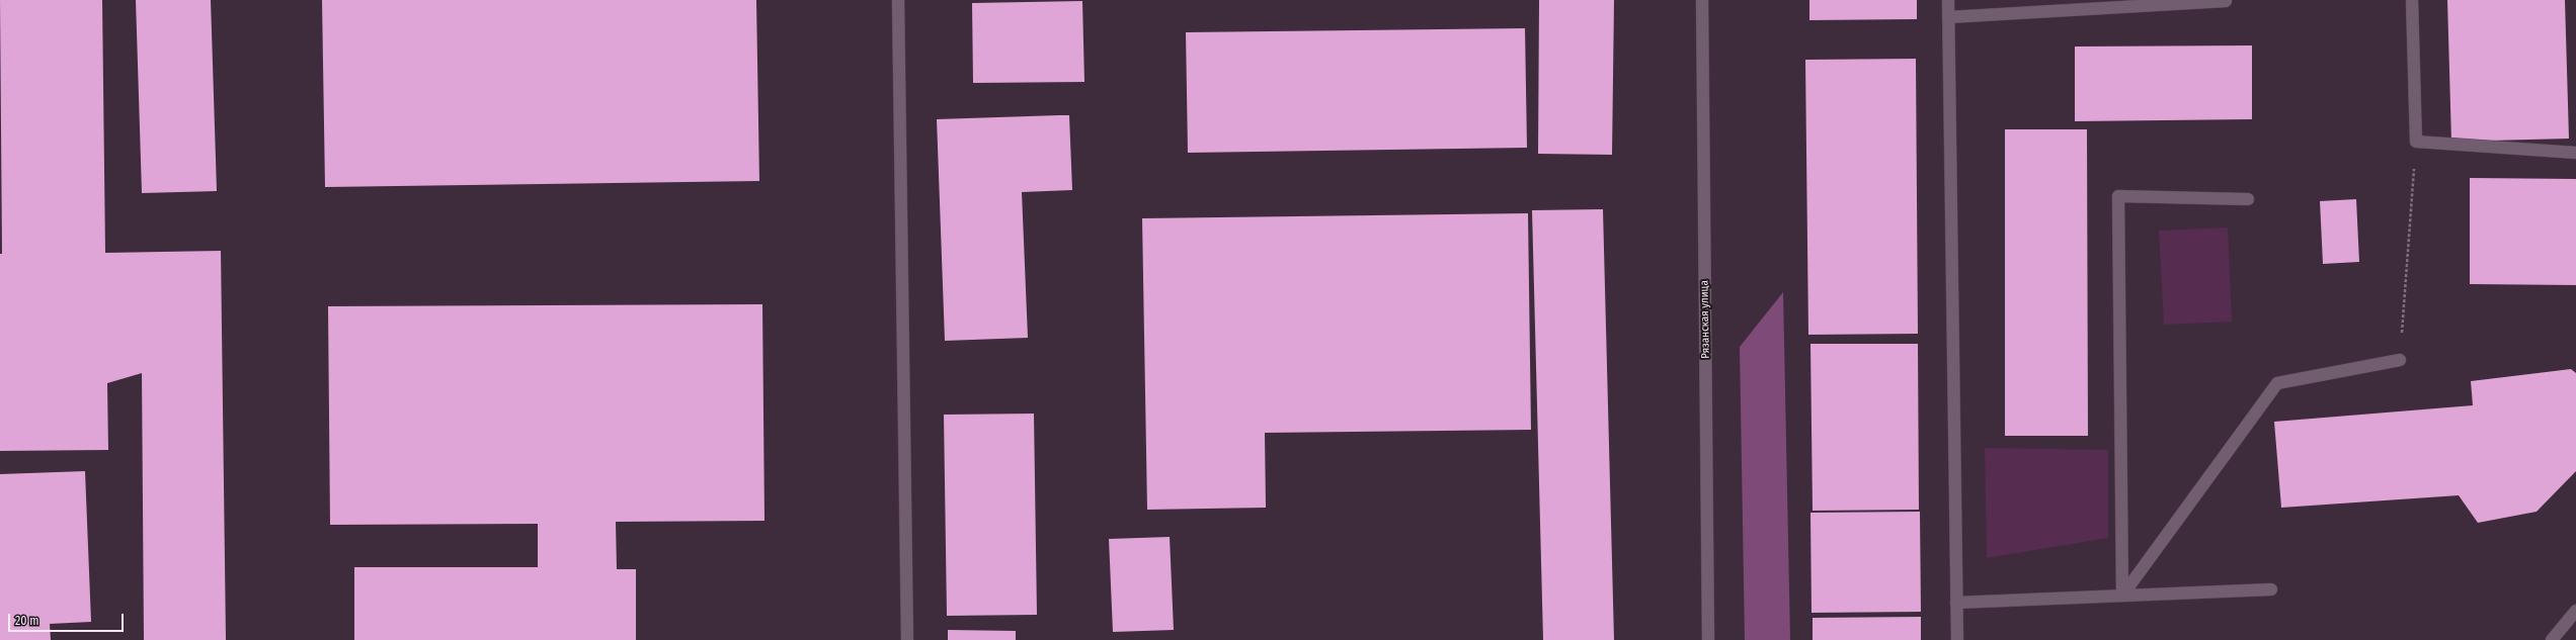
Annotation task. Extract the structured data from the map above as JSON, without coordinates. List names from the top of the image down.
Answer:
{
  "streets": {
    "street": ["Рязанская улица"]
  },
  "scale_bar": "20 m"
}
